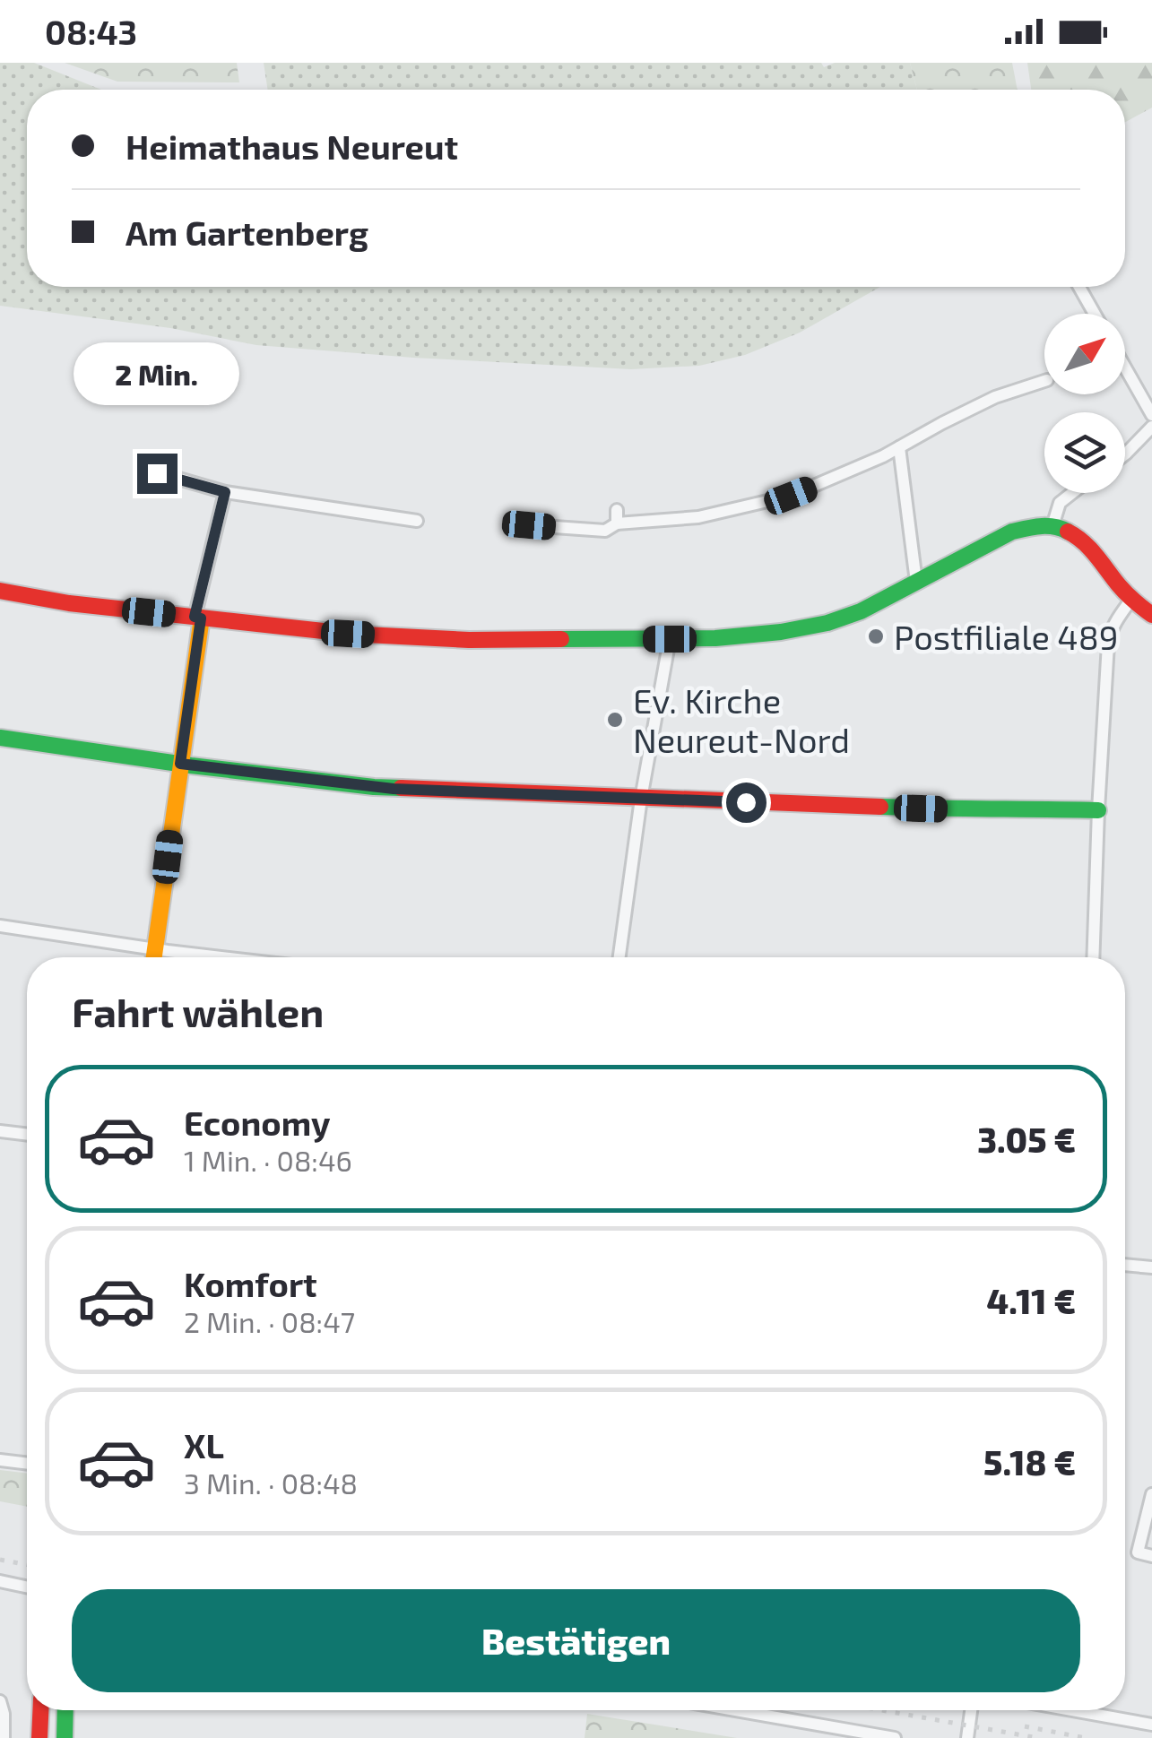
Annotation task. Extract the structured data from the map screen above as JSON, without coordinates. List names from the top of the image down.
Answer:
{
  "places": ["Postfiliale 489", "Ev. Kirche Neureut-Nord"],
  "north": "top right",
  "page": {
    "status": "08:43",
    "banner": ["Heimathaus Neureut", "Am Gartenberg"],
    "bubble": "2 Min.",
    "heading": "Fahrt wählen",
    "list": [
      {
        "name": "Economy",
        "note": "1 Min. · 08:46",
        "value": "3.05 €"
      },
      {
        "name": "Komfort",
        "note": "2 Min. · 08:47",
        "value": "4.11 €"
      },
      {
        "name": "XL",
        "note": "3 Min. · 08:48",
        "value": "5.18 €"
      }
    ],
    "buttons": "Bestätigen"
  }
}
